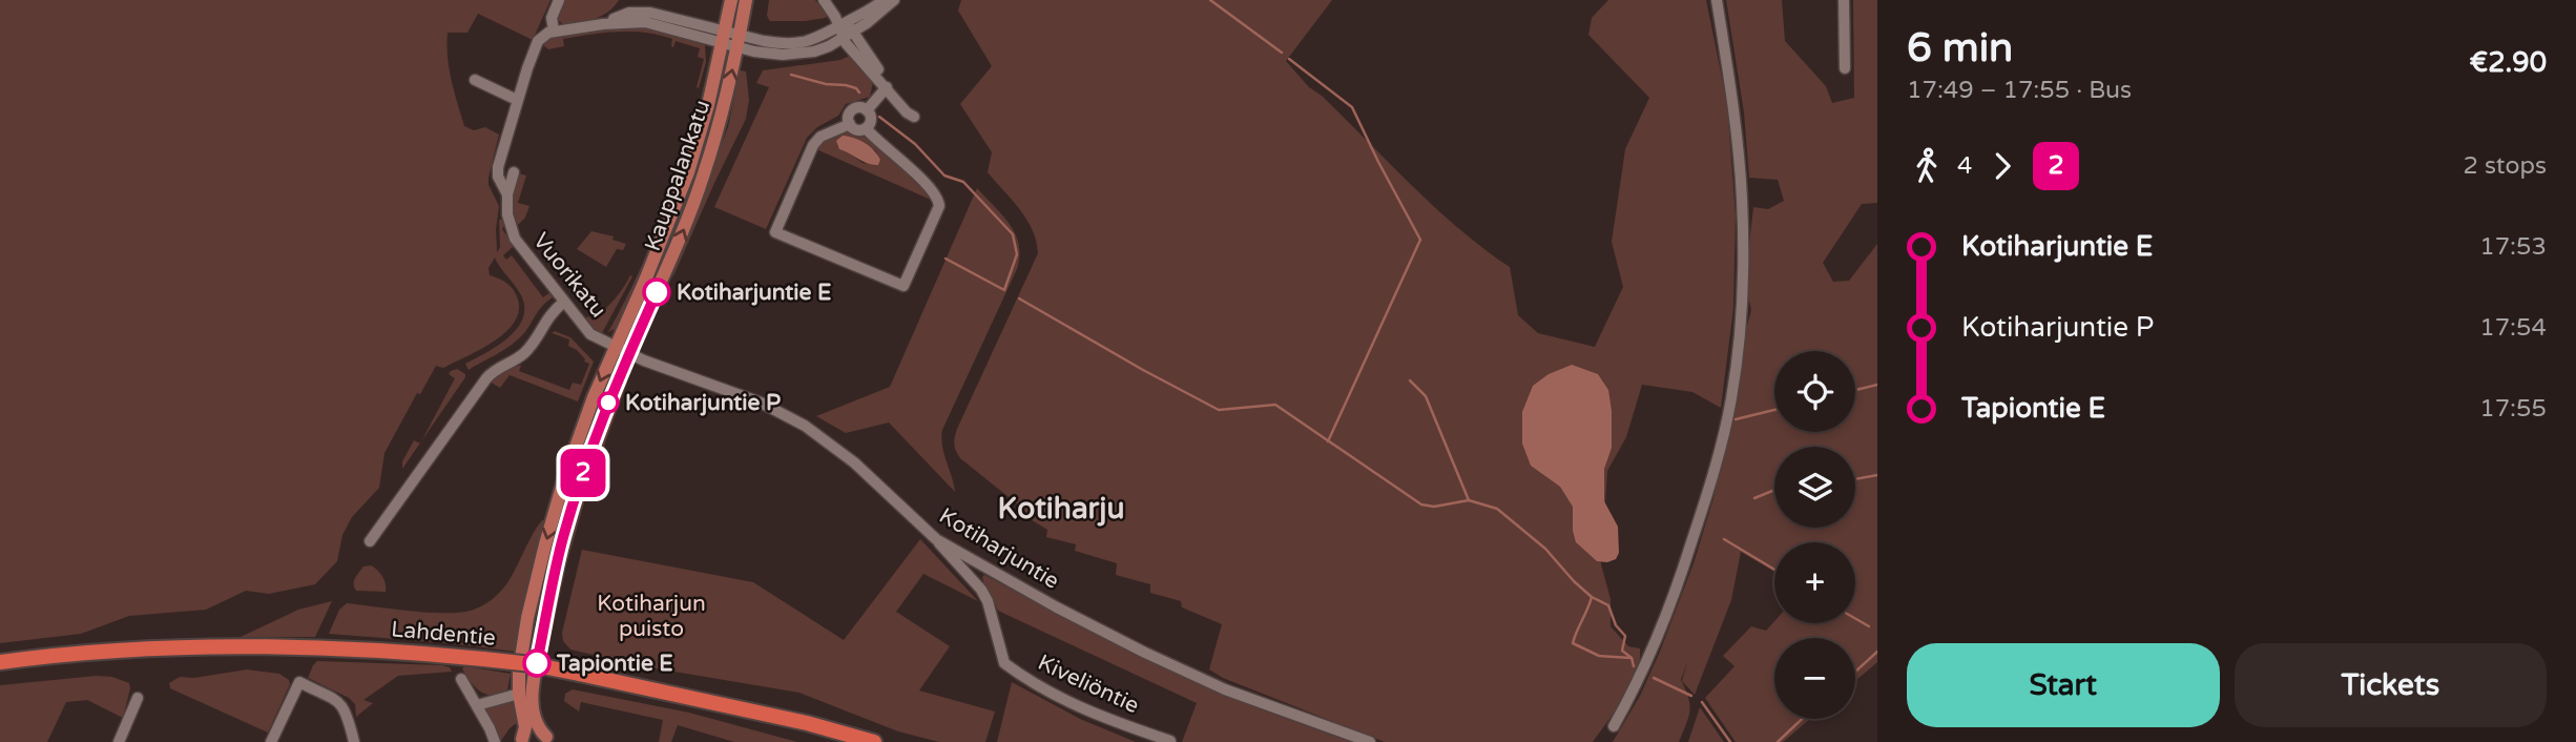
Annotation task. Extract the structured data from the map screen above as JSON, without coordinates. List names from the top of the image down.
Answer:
{
  "streets": {
    "highway": ["Lahdentie"],
    "main road": ["Kauppalankatu"],
    "street": ["Vuorikatu", "Kotiharjuntie", "Kiveliöntie"]
  },
  "crossings": [
    ["Kauppalankatu", "Vuorikatu"],
    ["Kauppalankatu", "Kotiharjuntie"],
    ["Vuorikatu", "Kotiharjuntie"],
    ["Kotiharjuntie", "Kiveliöntie"]
  ],
  "districts": ["Kotiharju"],
  "parks": ["Kotiharjun puisto"],
  "places": ["Kotiharjuntie E", "Kotiharjuntie P", "Tapiontie E"],
  "lines": ["bus line 2"],
  "page": {
    "on_map": "2",
    "heading": ["6 min", "17:49 – 17:55 · Bus", "€2.90"],
    "legs": ["4", "2", "2 stops"],
    "list": [
      {
        "name": "Kotiharjuntie E",
        "value": "17:53"
      },
      {
        "name": "Kotiharjuntie P",
        "value": "17:54"
      },
      {
        "name": "Tapiontie E",
        "value": "17:55"
      }
    ],
    "map_buttons": ["+", "−"],
    "buttons": ["Start", "Tickets"]
  }
}
